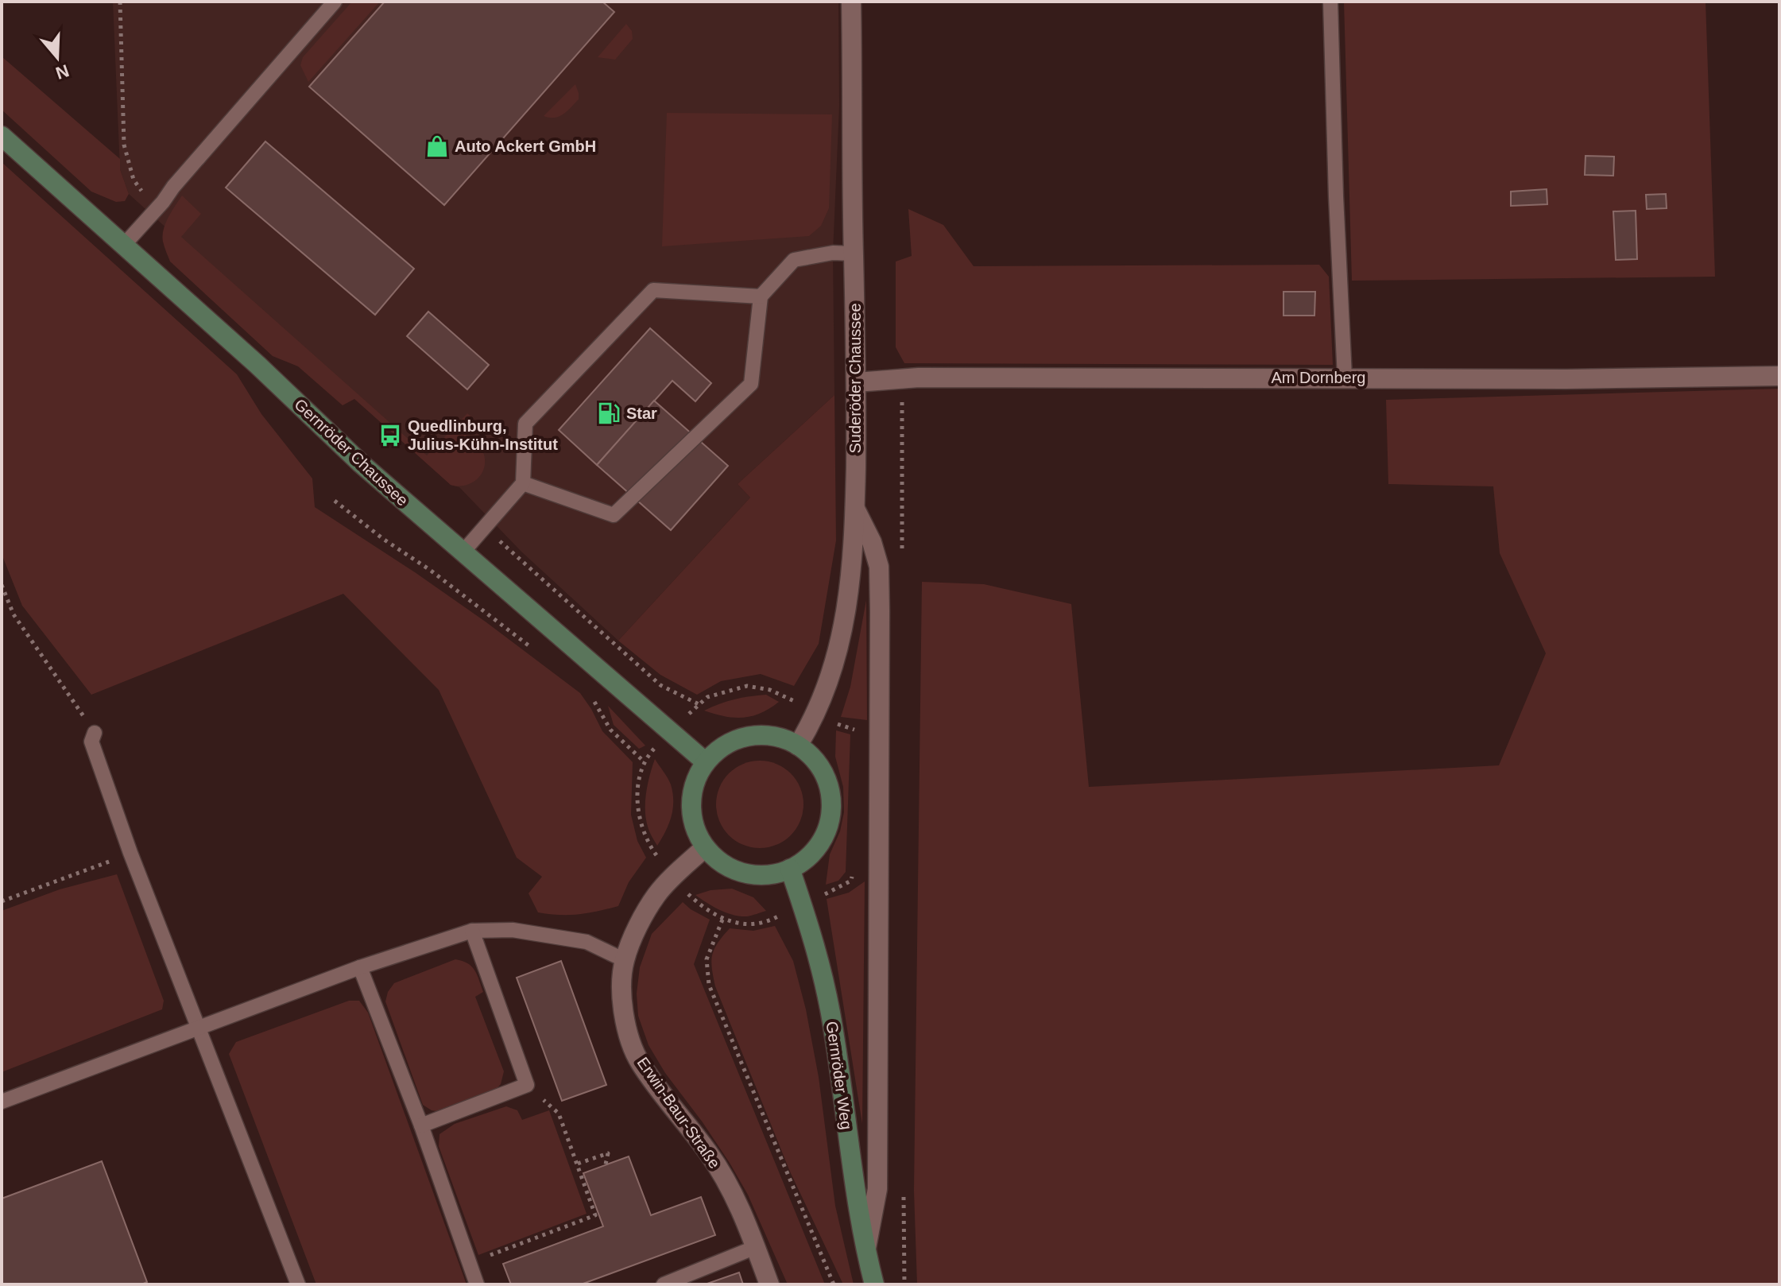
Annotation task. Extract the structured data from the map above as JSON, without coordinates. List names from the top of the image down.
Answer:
{
  "streets": {
    "main road": ["Gernröder Chaussee", "Gernröder Weg"],
    "street": ["Am Dornberg", "Suderöder Chaussee", "Erwin-Baur-Straße"]
  },
  "crossings": [
    ["Am Dornberg", "Suderöder Chaussee"],
    ["Suderöder Chaussee", "Gernröder Chaussee"],
    ["Suderöder Chaussee", "Gernröder Weg"],
    ["Suderöder Chaussee", "Erwin-Baur-Straße"],
    ["Gernröder Chaussee", "Gernröder Weg"],
    ["Gernröder Chaussee", "Erwin-Baur-Straße"],
    ["Gernröder Weg", "Erwin-Baur-Straße"]
  ],
  "places": {
    "shop": ["Auto Ackert GmbH"],
    "fuel station": ["Star"],
    "bus stop": ["Quedlinburg, Julius-Kühn-Institut"]
  },
  "north": "bottom"
}
